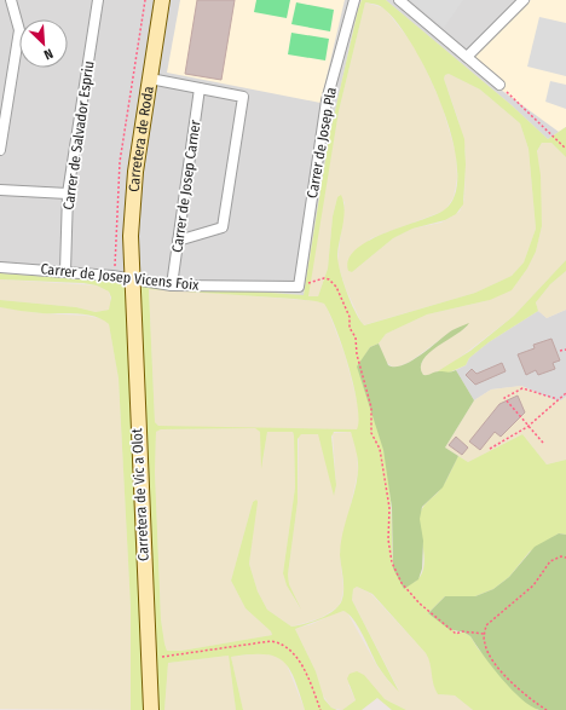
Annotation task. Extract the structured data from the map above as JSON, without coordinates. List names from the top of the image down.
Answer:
{
  "streets": {
    "street": [
      "Carrer de Salvador Espriu",
      "Carretera de Roda",
      "Carrer de Josep Pla",
      "Carrer de Josep Carner",
      "Carrer de Josep Vicens Foix",
      "Carretera de Vic a Olot"
    ]
  },
  "crossings": [
    ["Carrer de Salvador Espriu", "Carrer de Josep Vicens Foix"],
    ["Carretera de Roda", "Carrer de Josep Vicens Foix"],
    ["Carretera de Roda", "Carretera de Vic a Olot"],
    ["Carrer de Josep Pla", "Carrer de Josep Vicens Foix"],
    ["Carrer de Josep Carner", "Carrer de Josep Vicens Foix"],
    ["Carrer de Josep Vicens Foix", "Carretera de Vic a Olot"]
  ],
  "north": "bottom right"
}
